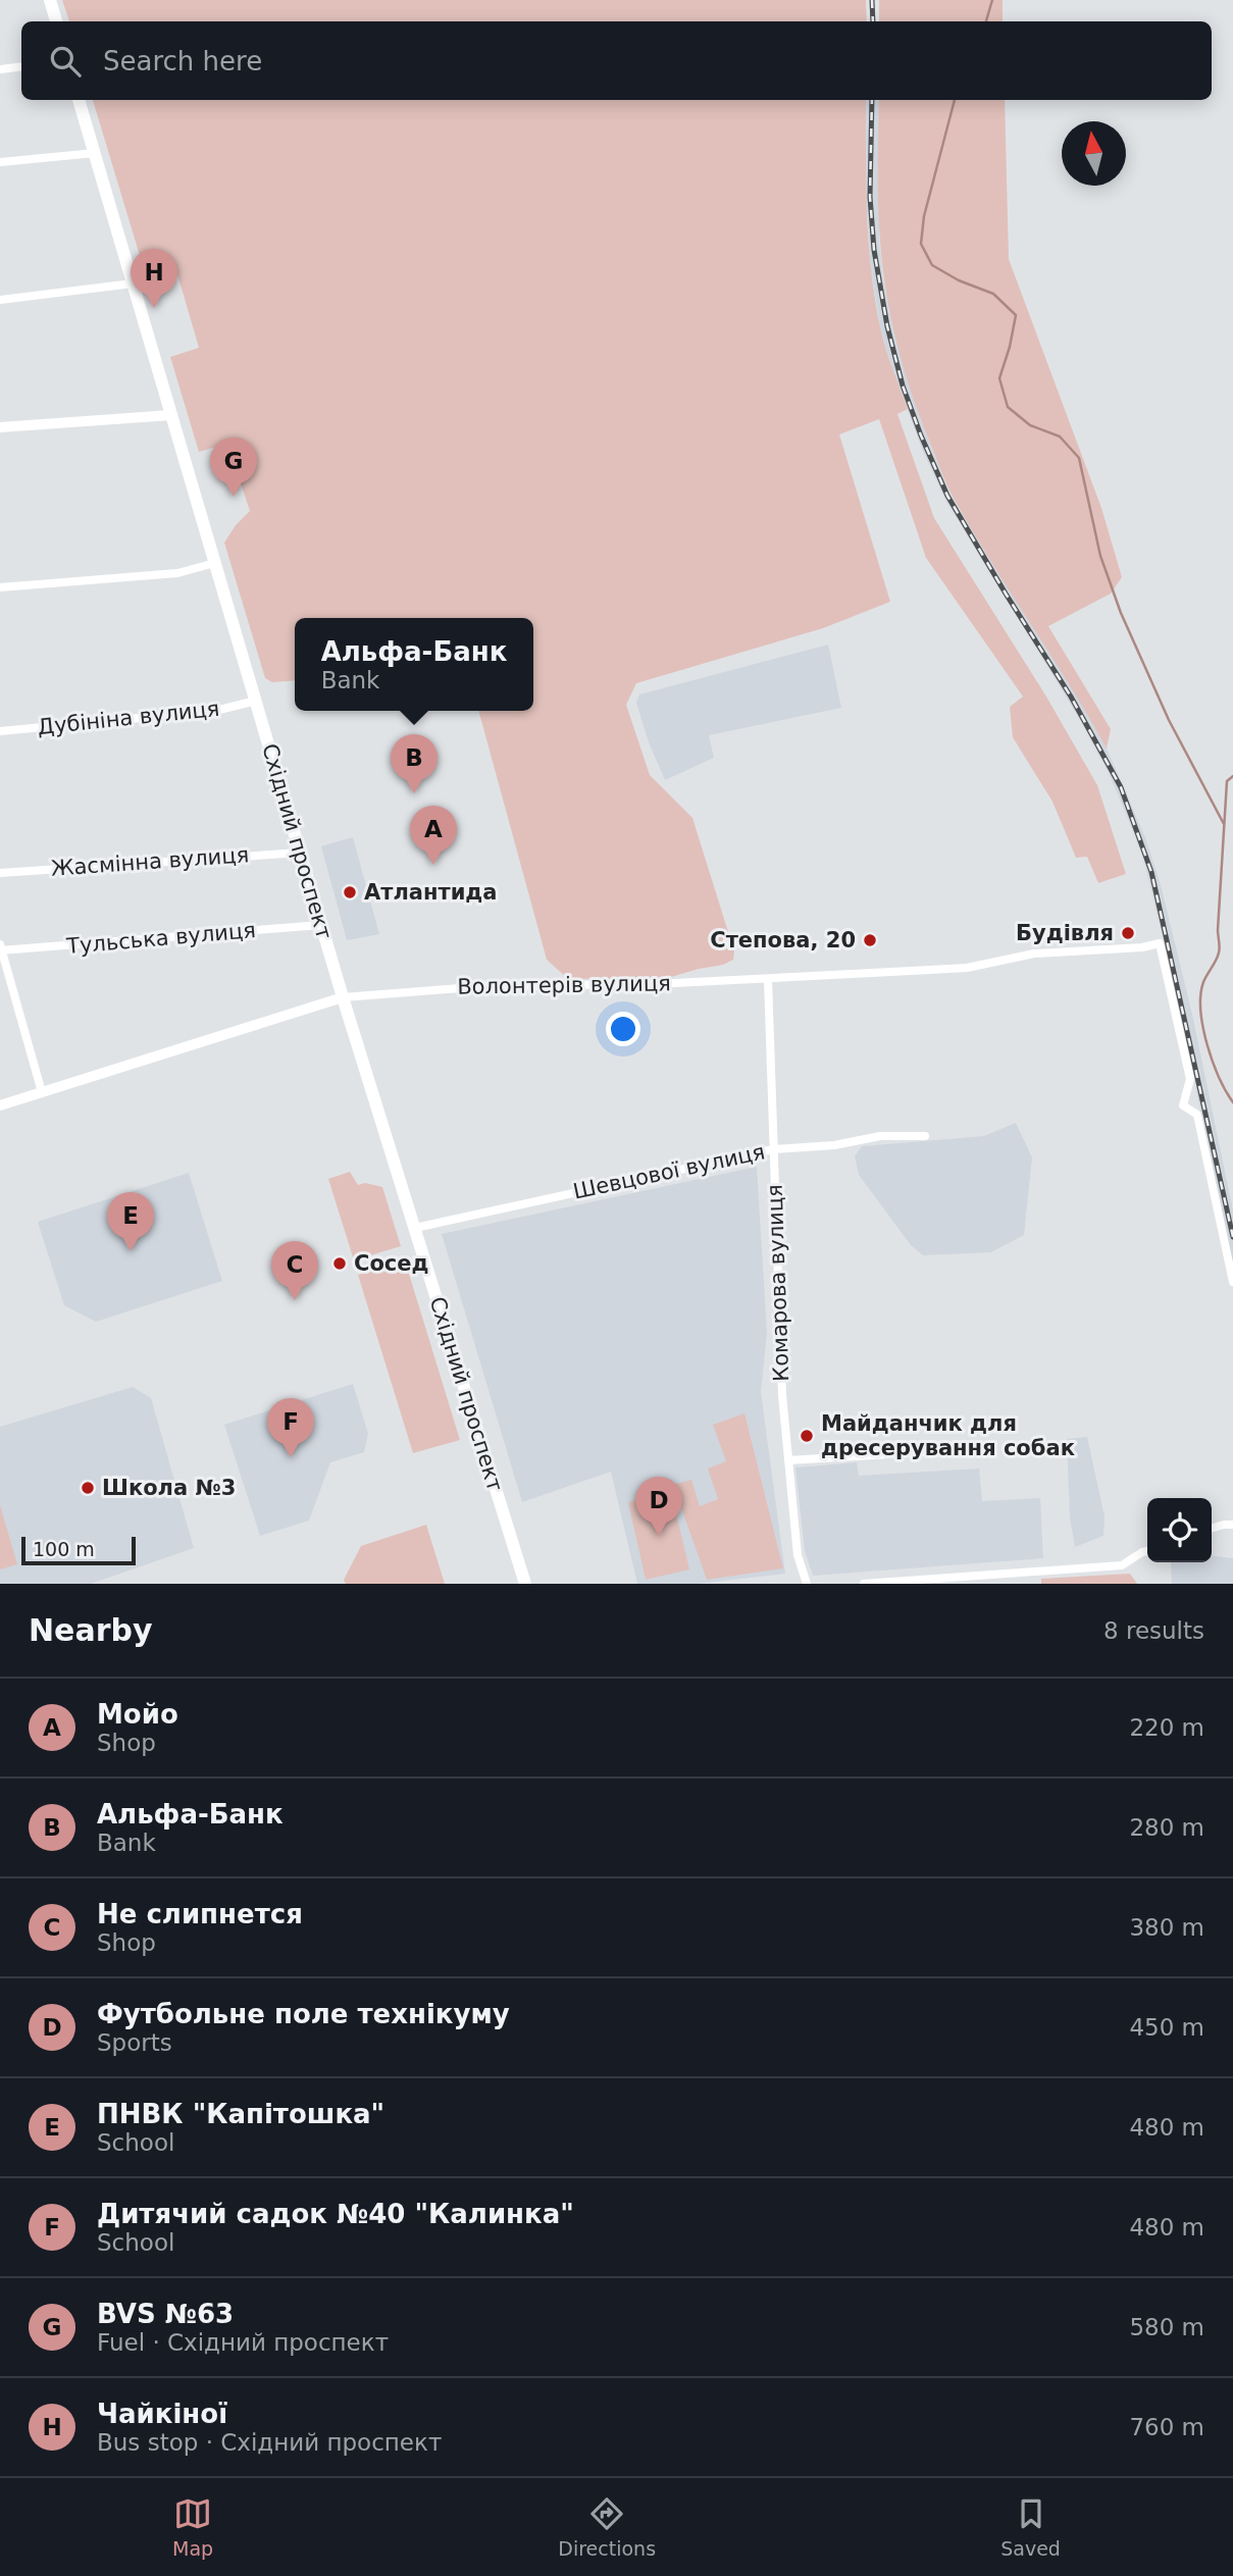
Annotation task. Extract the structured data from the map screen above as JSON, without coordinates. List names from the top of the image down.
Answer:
{
  "streets": {
    "main road": ["Східний проспект"],
    "street": [
      "Дубініна вулиця",
      "Жасмінна вулиця",
      "Тульська вулиця",
      "Волонтерів вулиця",
      "Шевцової вулиця",
      "Комарова вулиця"
    ]
  },
  "crossings": [
    ["Дубініна вулиця", "Східний проспект"],
    ["Східний проспект", "Жасмінна вулиця"],
    ["Східний проспект", "Тульська вулиця"],
    ["Східний проспект", "Волонтерів вулиця"],
    ["Східний проспект", "Шевцової вулиця"],
    ["Волонтерів вулиця", "Комарова вулиця"],
    ["Шевцової вулиця", "Комарова вулиця"]
  ],
  "places": [
    "Атлантида",
    "Будівля",
    "Степова, 20",
    "Сосед",
    "Майданчик для дресерування собак",
    "Школа №3"
  ],
  "scale_bar": "100 m",
  "north": "top",
  "page": {
    "search": "Search here",
    "pins": [
      "H",
      "G",
      "B",
      "A",
      "E",
      "C",
      "F",
      "D"
    ],
    "popup": ["Альфа-Банк", "Bank"],
    "scale": "100 m",
    "heading": ["Nearby", "8 results"],
    "list": [
      {
        "mark": "A",
        "name": "Мойо",
        "note": "Shop",
        "value": "220 m"
      },
      {
        "mark": "B",
        "name": "Альфа-Банк",
        "note": "Bank",
        "value": "280 m"
      },
      {
        "mark": "C",
        "name": "Не слипнется",
        "note": "Shop",
        "value": "380 m"
      },
      {
        "mark": "D",
        "name": "Футбольне поле технікуму",
        "note": "Sports",
        "value": "450 m"
      },
      {
        "mark": "E",
        "name": "ПНВК \"Капітошка\"",
        "note": "School",
        "value": "480 m"
      },
      {
        "mark": "F",
        "name": "Дитячий садок №40 \"Калинка\"",
        "note": "School",
        "value": "480 m"
      },
      {
        "mark": "G",
        "name": "BVS №63",
        "note": "Fuel · Східний проспект",
        "value": "580 m"
      },
      {
        "mark": "H",
        "name": "Чайкіної",
        "note": "Bus stop · Східний проспект",
        "value": "760 m"
      }
    ],
    "nav": ["Map", "Directions", "Saved"]
  }
}
